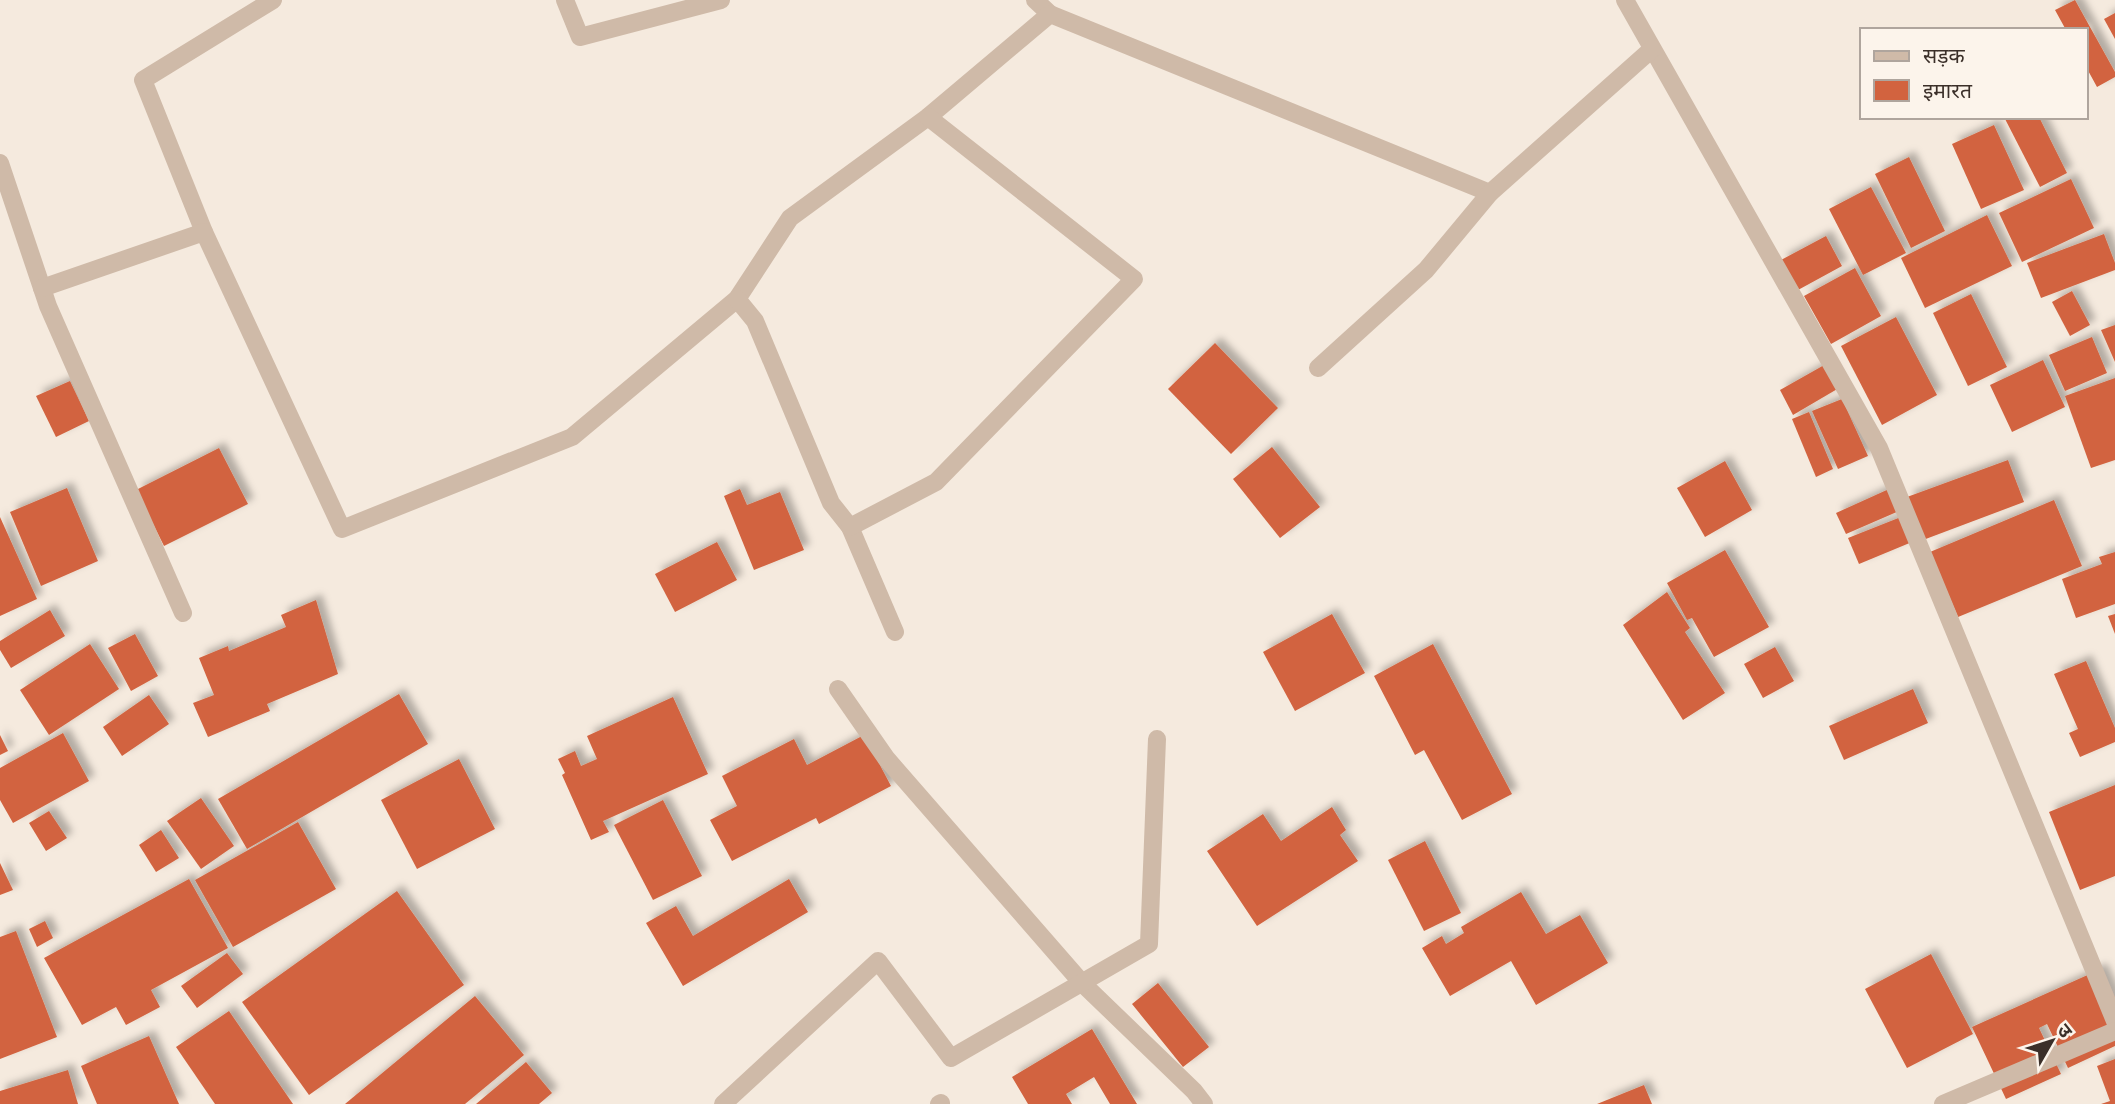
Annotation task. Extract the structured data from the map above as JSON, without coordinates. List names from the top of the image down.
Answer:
{
  "legend": ["सड़क", "इमारत"],
  "north": "top right"
}
